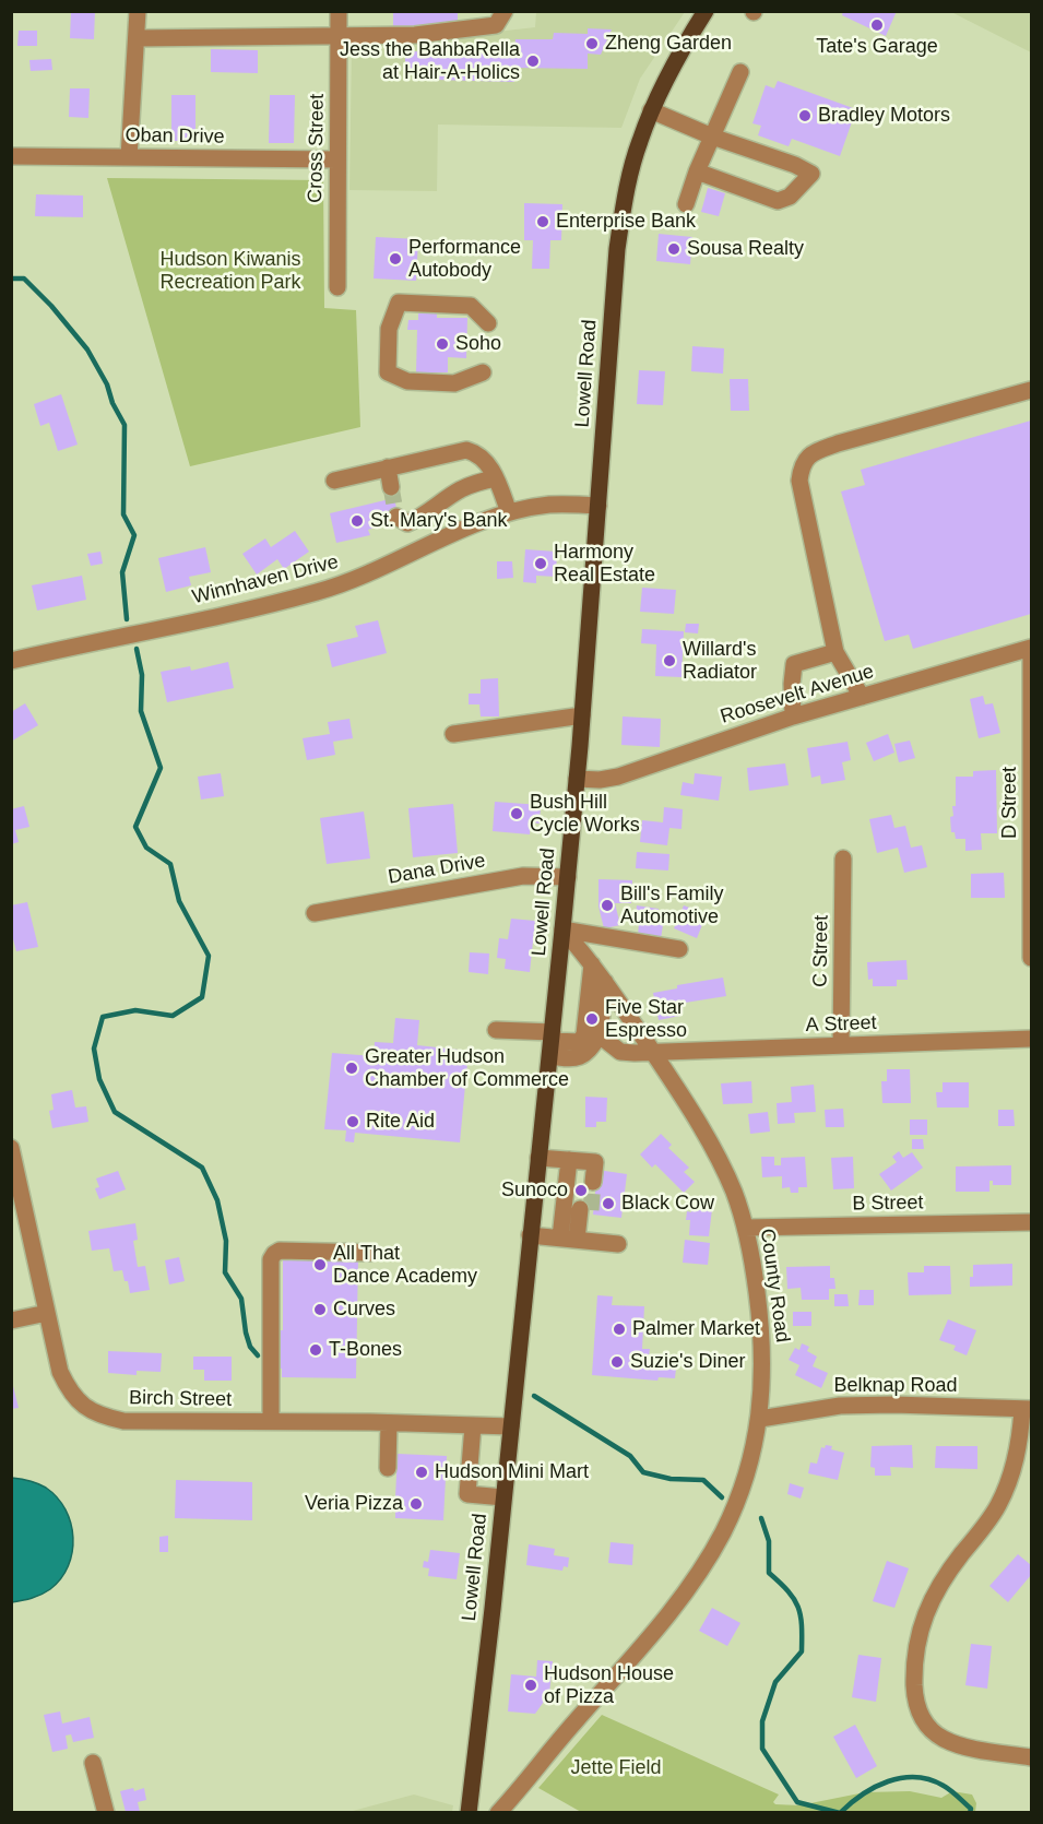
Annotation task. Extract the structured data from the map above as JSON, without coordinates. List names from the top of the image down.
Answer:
{
  "streets": {
    "main road": ["Lowell Road"],
    "street": [
      "Oban Drive",
      "Cross Street",
      "Winnhaven Drive",
      "Roosevelt Avenue",
      "D Street",
      "Dana Drive",
      "C Street",
      "A Street",
      "B Street",
      "County Road",
      "Belknap Road",
      "Birch Street"
    ]
  },
  "crossings": [
    ["Oban Drive", "Cross Street"],
    ["Lowell Road", "Winnhaven Drive"],
    ["Lowell Road", "Roosevelt Avenue"],
    ["Lowell Road", "Dana Drive"],
    ["Lowell Road", "County Road"],
    ["Lowell Road", "Birch Street"],
    ["Roosevelt Avenue", "D Street"],
    ["C Street", "A Street"],
    ["A Street", "County Road"],
    ["B Street", "County Road"],
    ["County Road", "Belknap Road"]
  ],
  "parks": ["Hudson Kiwanis Recreation Park", "Jette Field"],
  "places": [
    "Tate's Garage",
    "Zheng Garden",
    "Jess the BahbaRella at Hair-A-Holics",
    "Bradley Motors",
    "Enterprise Bank",
    "Sousa Realty",
    "Performance Autobody",
    "Soho",
    "St. Mary's Bank",
    "Harmony Real Estate",
    "Willard's Radiator",
    "Bush Hill Cycle Works",
    "Bill's Family Automotive",
    "Five Star Espresso",
    "Greater Hudson Chamber of Commerce",
    "Rite Aid",
    "Sunoco",
    "Black Cow",
    "All That Dance Academy",
    "Curves",
    "Palmer Market",
    "T-Bones",
    "Suzie's Diner",
    "Hudson Mini Mart",
    "Veria Pizza",
    "Hudson House of Pizza"
  ]
}
